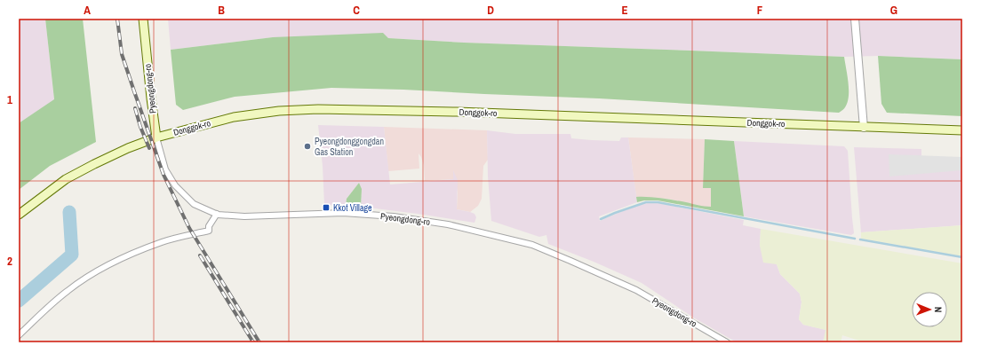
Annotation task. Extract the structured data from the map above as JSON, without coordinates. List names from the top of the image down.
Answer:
{
  "streets": {
    "main road": ["Pyeongdong-ro", "Donggok-ro"]
  },
  "crossings": [
    ["Pyeongdong-ro", "Donggok-ro"]
  ],
  "places": {
    "other": ["Pyeongdonggongdan Gas Station"],
    "transit": ["Kkot Village"]
  },
  "north": "right",
  "grid": {
    "columns": [
      "A",
      "B",
      "C",
      "D",
      "E",
      "F",
      "G"
    ],
    "rows": ["1", "2"]
  }
}
